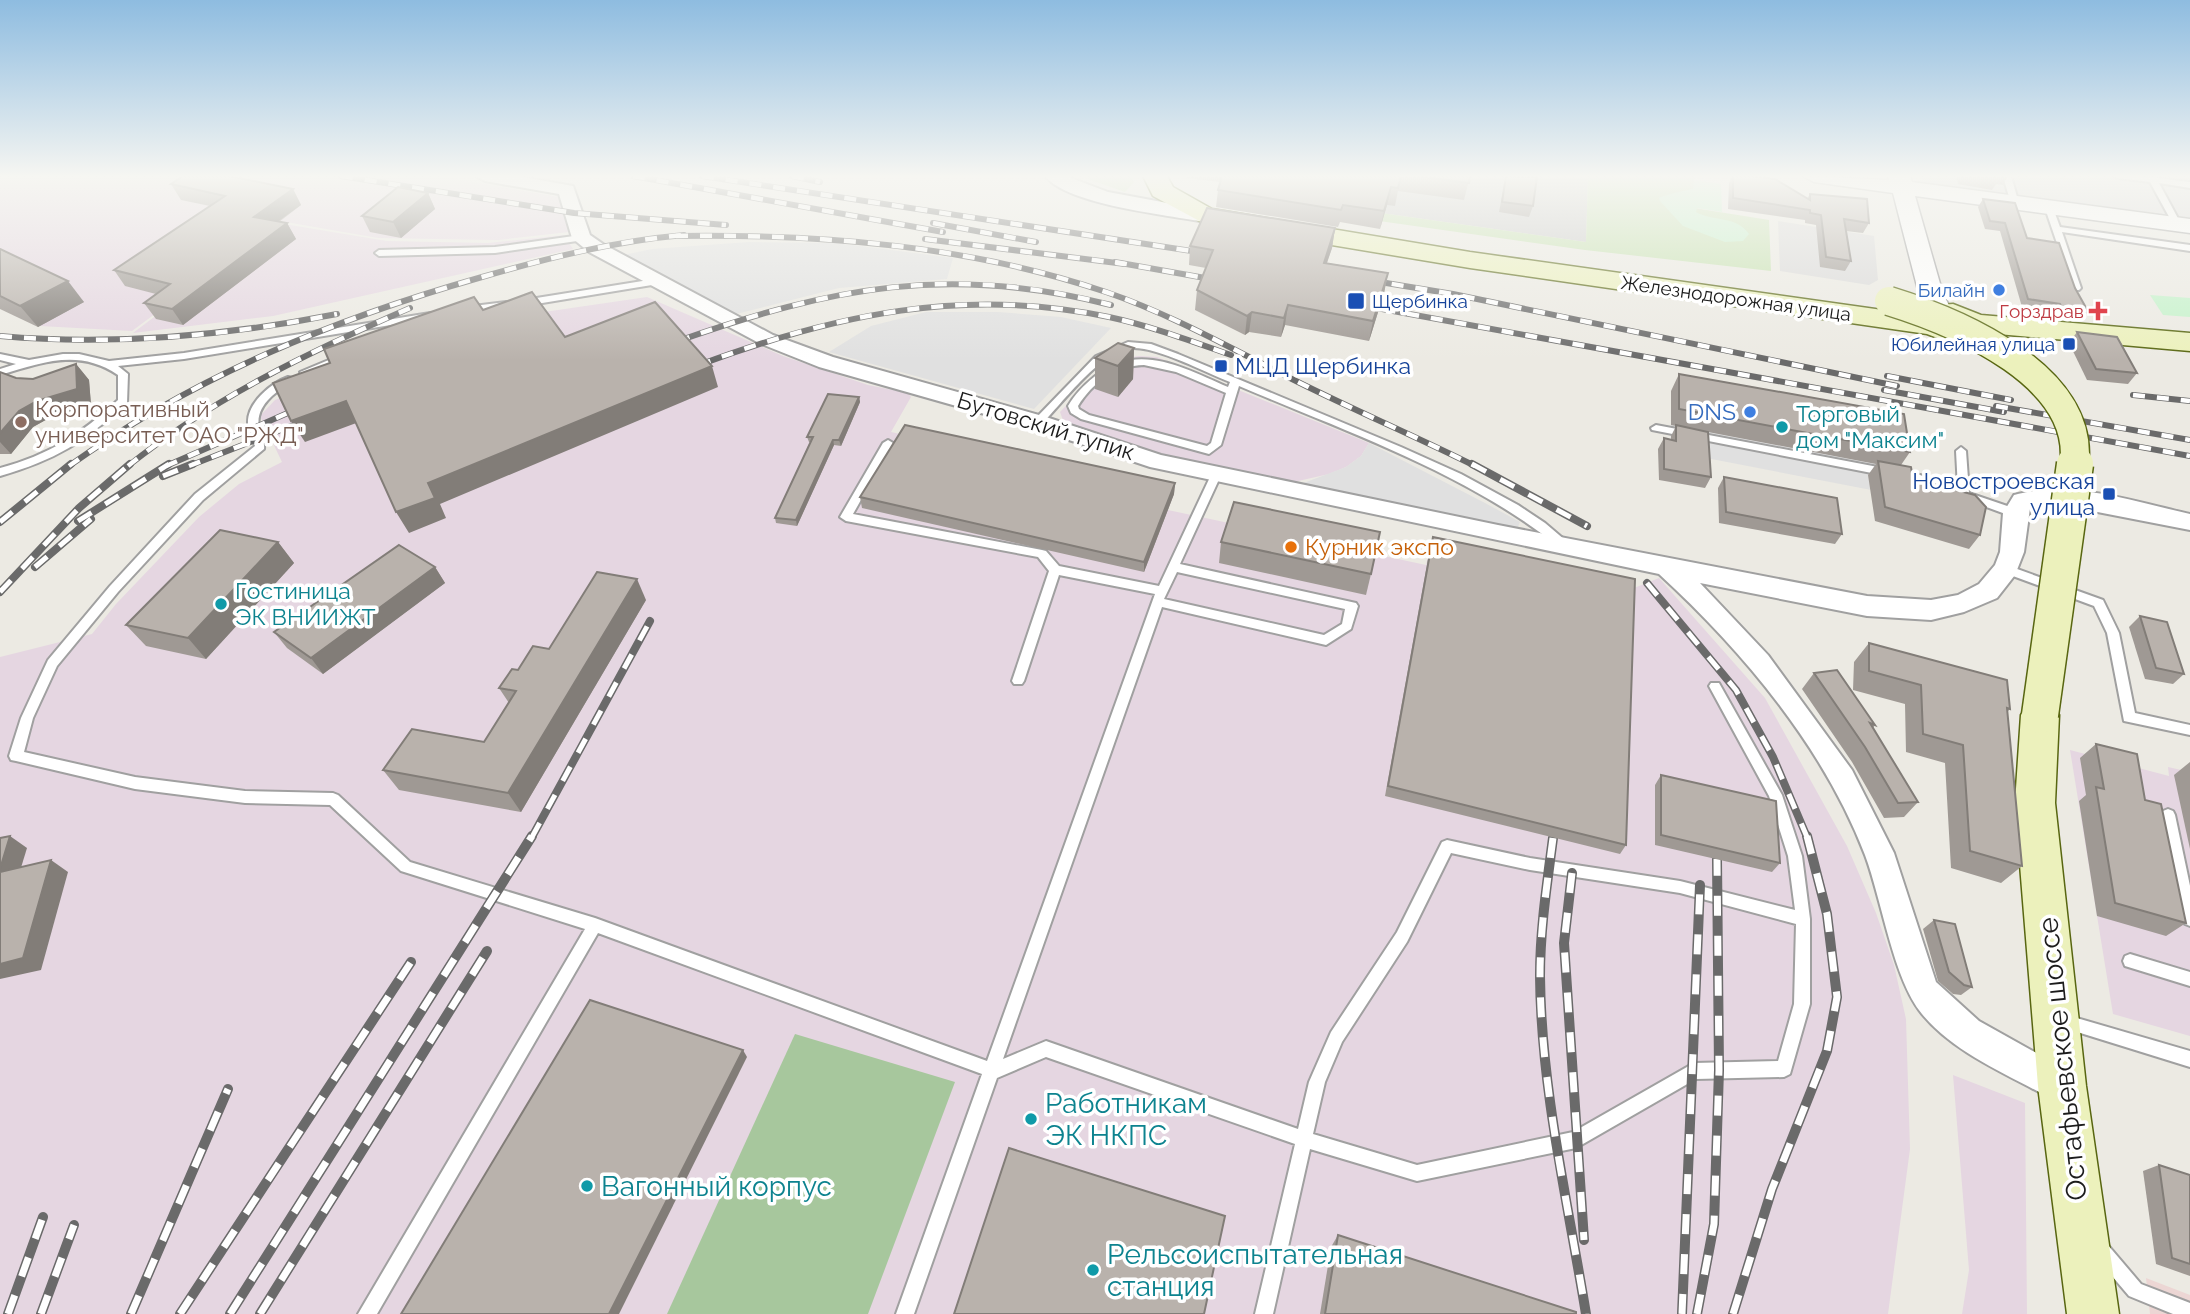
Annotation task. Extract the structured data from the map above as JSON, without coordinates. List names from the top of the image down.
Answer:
{
  "streets": {
    "main road": ["Железнодорожная улица", "Остафьевское шоссе"],
    "street": ["Бутовский тупик"]
  },
  "crossings": [
    ["Железнодорожная улица", "Остафьевское шоссе"]
  ],
  "places": {
    "other": [
      "Билайн",
      "DNS",
      "Корпоративный университет ОАО \"РЖД\"",
      "Торговый дом \"Максим\"",
      "Курник экспо",
      "Гостиница ЭК ВНИИЖТ",
      "Работникам ЭК НКПС",
      "Вагонный корпус",
      "Рельсоиспытательная станция"
    ],
    "transit": [
      "Щербинка",
      "Юбилейная улица",
      "МЦД Щербинка",
      "Новостроевская улица"
    ],
    "health": ["Горздрав"]
  }
}
